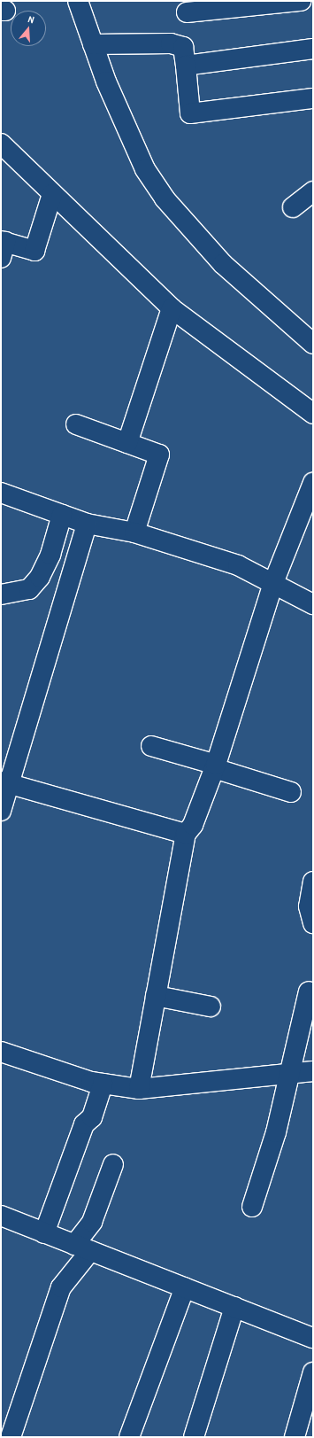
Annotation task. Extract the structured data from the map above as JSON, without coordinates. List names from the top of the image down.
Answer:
{
  "north": "top"
}
